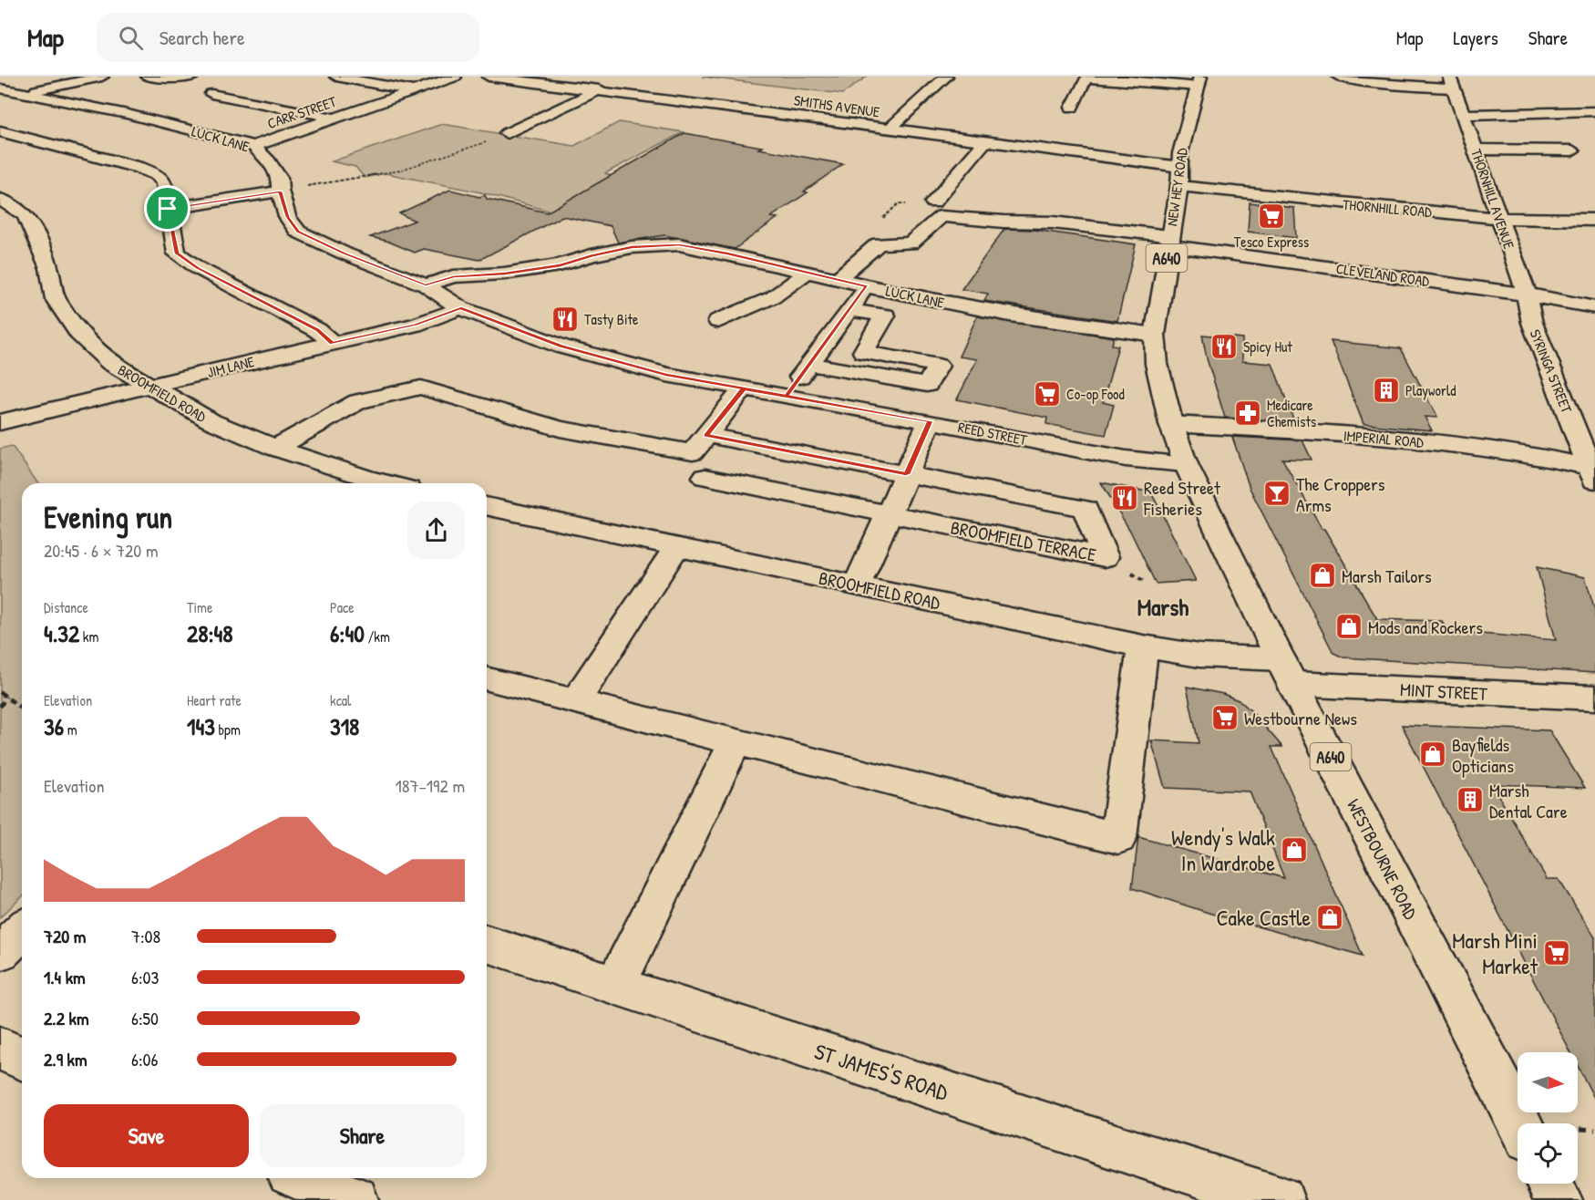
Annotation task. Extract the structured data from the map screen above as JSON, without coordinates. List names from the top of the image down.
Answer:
{
  "streets": {
    "main road": [
      "SMITHS AVENUE",
      "CARR STREET",
      "LUCK LANE",
      "NEW HEY ROAD",
      "THORNHILL AVENUE",
      "THORNHILL ROAD",
      "A640",
      "CLEVELAND ROAD",
      "JIM LANE",
      "SYRINGA STREET",
      "BROOMFIELD ROAD",
      "REED STREET",
      "IMPERIAL ROAD",
      "BROOMFIELD TERRACE",
      "MINT STREET",
      "WESTBOURNE ROAD",
      "ST JAMES'S ROAD"
    ]
  },
  "crossings": [
    ["SMITHS AVENUE", "NEW HEY ROAD"],
    ["CARR STREET", "LUCK LANE"],
    ["LUCK LANE", "NEW HEY ROAD"],
    ["LUCK LANE", "REED STREET"],
    ["LUCK LANE", "WESTBOURNE ROAD"],
    ["NEW HEY ROAD", "THORNHILL ROAD"],
    ["NEW HEY ROAD", "CLEVELAND ROAD"],
    ["NEW HEY ROAD", "WESTBOURNE ROAD"],
    ["THORNHILL AVENUE", "THORNHILL ROAD"],
    ["THORNHILL AVENUE", "CLEVELAND ROAD"],
    ["THORNHILL AVENUE", "SYRINGA STREET"],
    ["JIM LANE", "BROOMFIELD ROAD"],
    ["JIM LANE", "REED STREET"],
    ["SYRINGA STREET", "IMPERIAL ROAD"],
    ["BROOMFIELD ROAD", "BROOMFIELD TERRACE"],
    ["BROOMFIELD ROAD", "MINT STREET"],
    ["BROOMFIELD ROAD", "WESTBOURNE ROAD"],
    ["REED STREET", "WESTBOURNE ROAD"],
    ["IMPERIAL ROAD", "WESTBOURNE ROAD"],
    ["MINT STREET", "WESTBOURNE ROAD"]
  ],
  "districts": ["Marsh"],
  "places": {
    "supermarket": [
      "Tesco Express",
      "Co-op Food",
      "Westbourne News",
      "Marsh Mini Market"
    ],
    "restaurant": ["Tasty Bite", "Spicy Hut", "Reed Street Fisheries"],
    "building": ["Playworld", "Marsh Dental Care"],
    "pharmacy": ["Medicare Chemists"],
    "bar": ["The Croppers Arms"],
    "shop": [
      "Marsh Tailors",
      "Mods and Rockers",
      "Bayfields Opticians",
      "Wendy's Walk In Wardrobe",
      "Cake Castle"
    ]
  },
  "north": "right",
  "page": {
    "header": "Map",
    "search": "Search here",
    "nav": ["Map", "Layers", "Share"],
    "heading": ["Evening run", "20:45 · 6 × 720 m"],
    "stats": [
      ["Distance", "4.32 km"],
      ["Time", "28:48"],
      ["Pace", "6:40 /km"],
      ["Elevation", "36 m"],
      ["Heart rate", "143 bpm"],
      ["kcal", "318"]
    ],
    "chart": ["Elevation", "187–192 m"],
    "list": [
      {
        "name": "720 m",
        "note": "7:08"
      },
      {
        "name": "1.4 km",
        "note": "6:03"
      },
      {
        "name": "2.2 km",
        "note": "6:50"
      },
      {
        "name": "2.9 km",
        "note": "6:06"
      }
    ],
    "buttons": ["Save", "Share"]
  }
}
